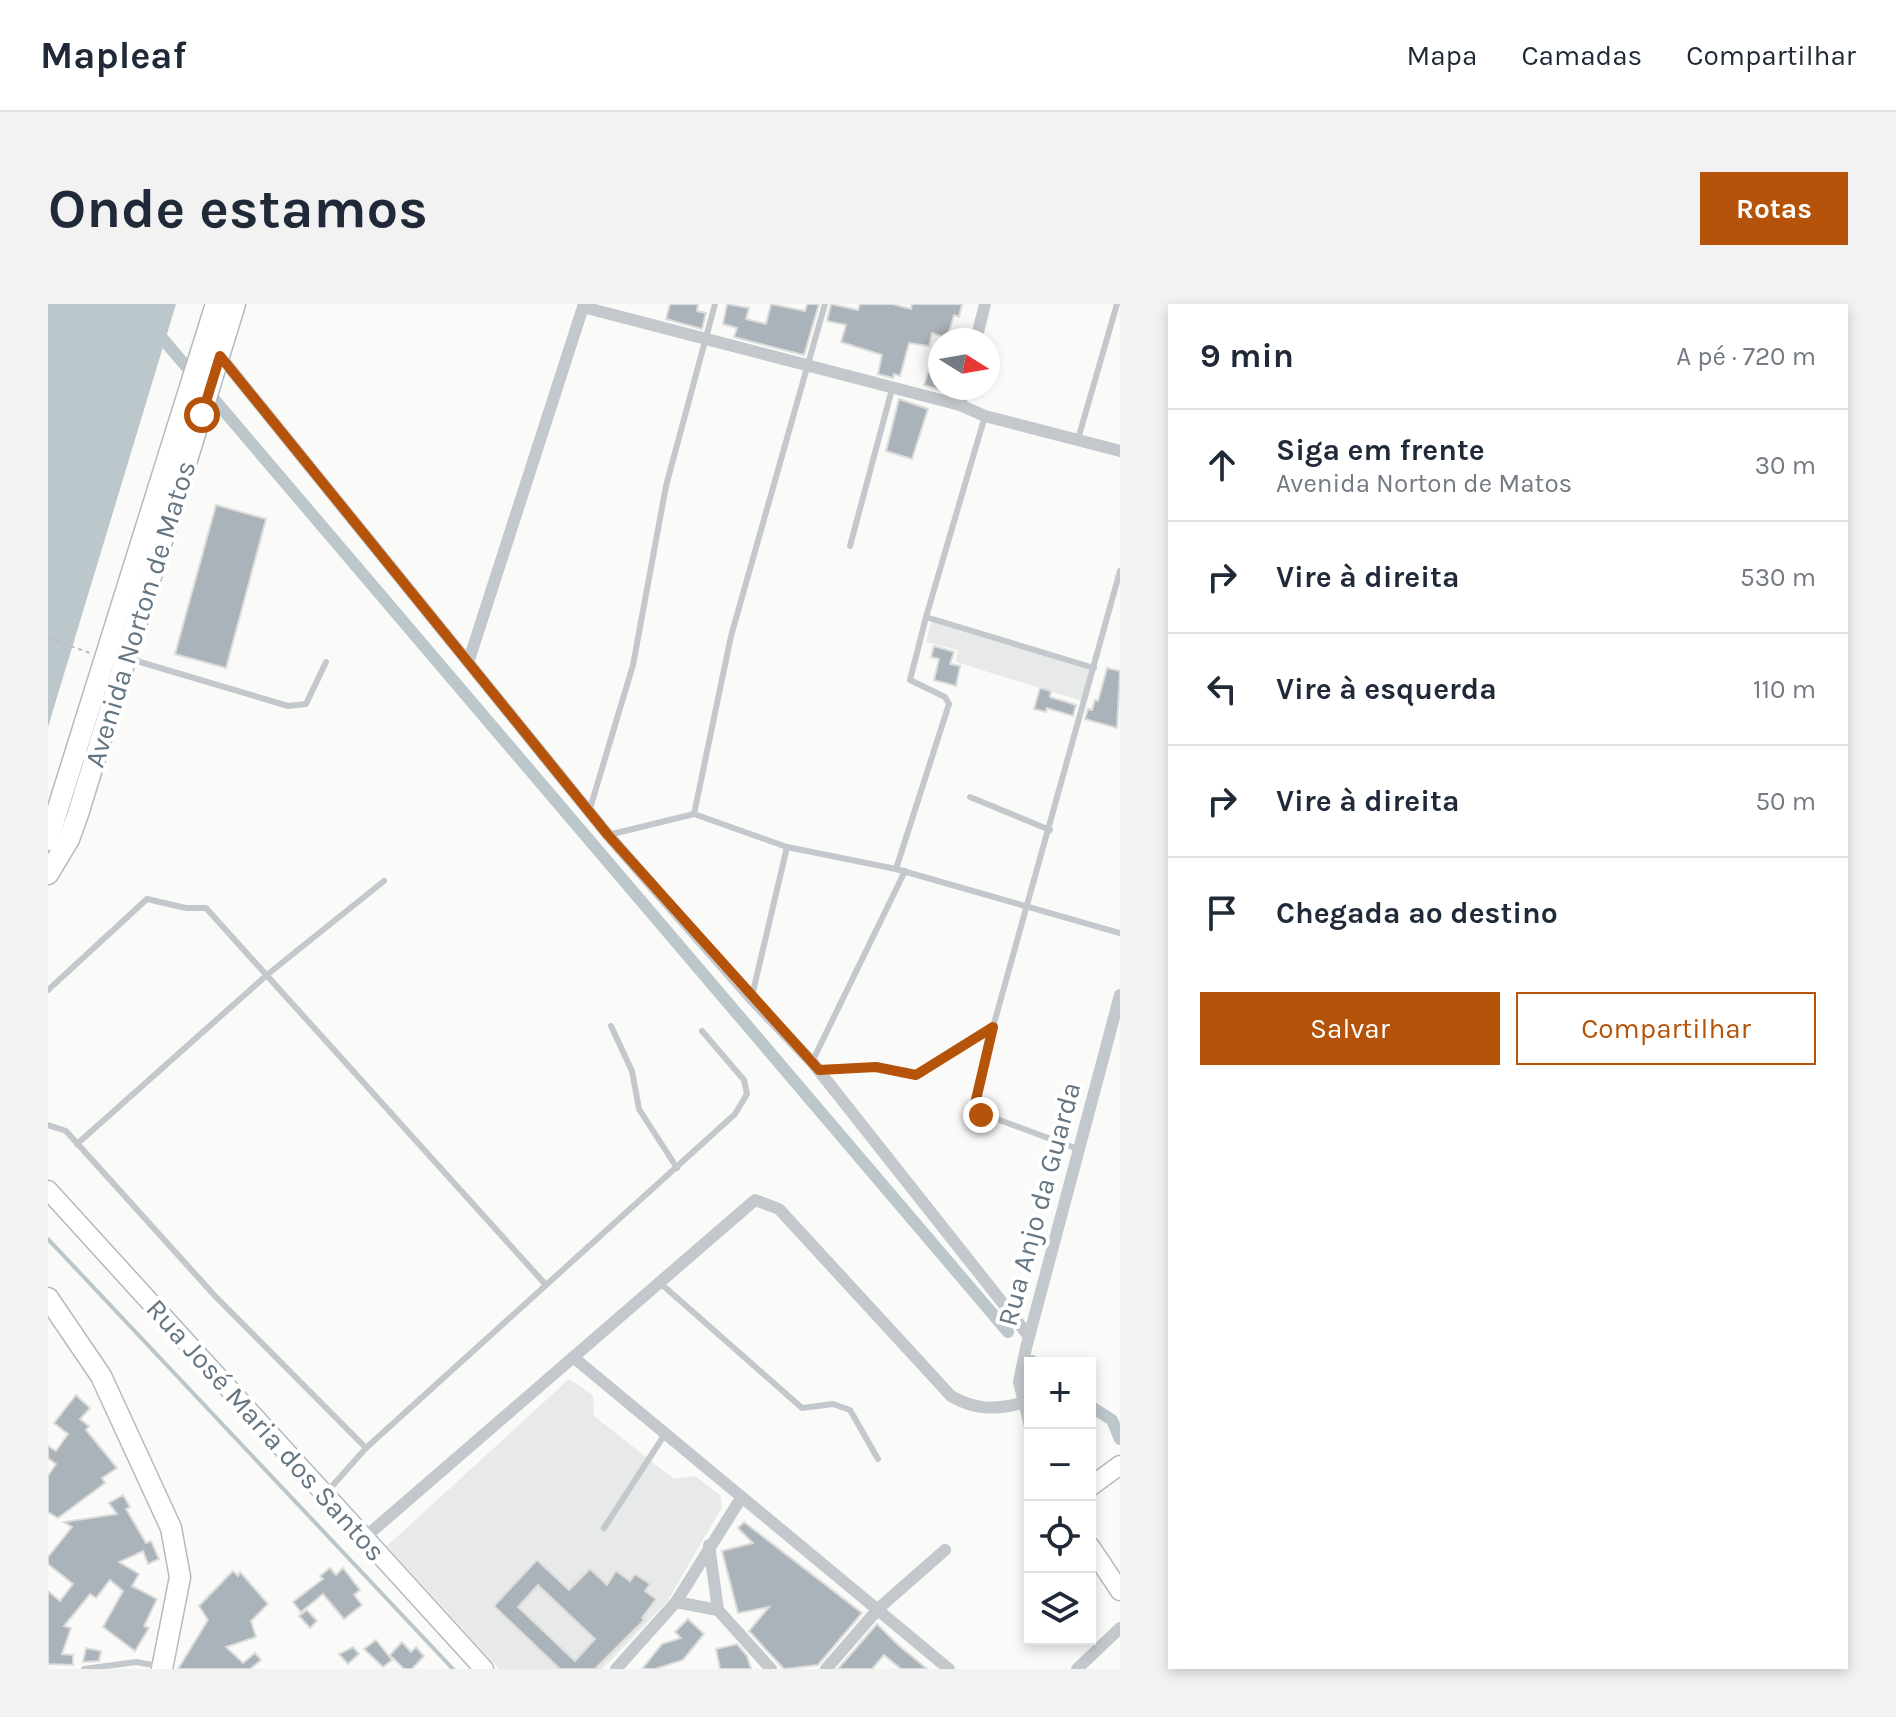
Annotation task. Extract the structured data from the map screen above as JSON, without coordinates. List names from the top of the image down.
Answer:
{
  "streets": {
    "main road": ["Avenida Norton de Matos"],
    "street": ["Rua Anjo da Guarda", "Rua José Maria dos Santos"]
  },
  "north": "right",
  "page": {
    "header": "Mapleaf",
    "nav": ["Mapa", "Camadas", "Compartilhar"],
    "buttons": [
      "Rotas",
      ["Salvar", "Compartilhar"]
    ],
    "title": "Onde estamos",
    "heading": ["9 min", "A pé · 720 m"],
    "list": [
      ["Siga em frente", "Avenida Norton de Matos", "30 m"],
      ["Vire à direita", "530 m"],
      ["Vire à esquerda", "110 m"],
      ["Vire à direita", "50 m"],
      "Chegada ao destino"
    ],
    "map_buttons": ["+", "−"]
  }
}
